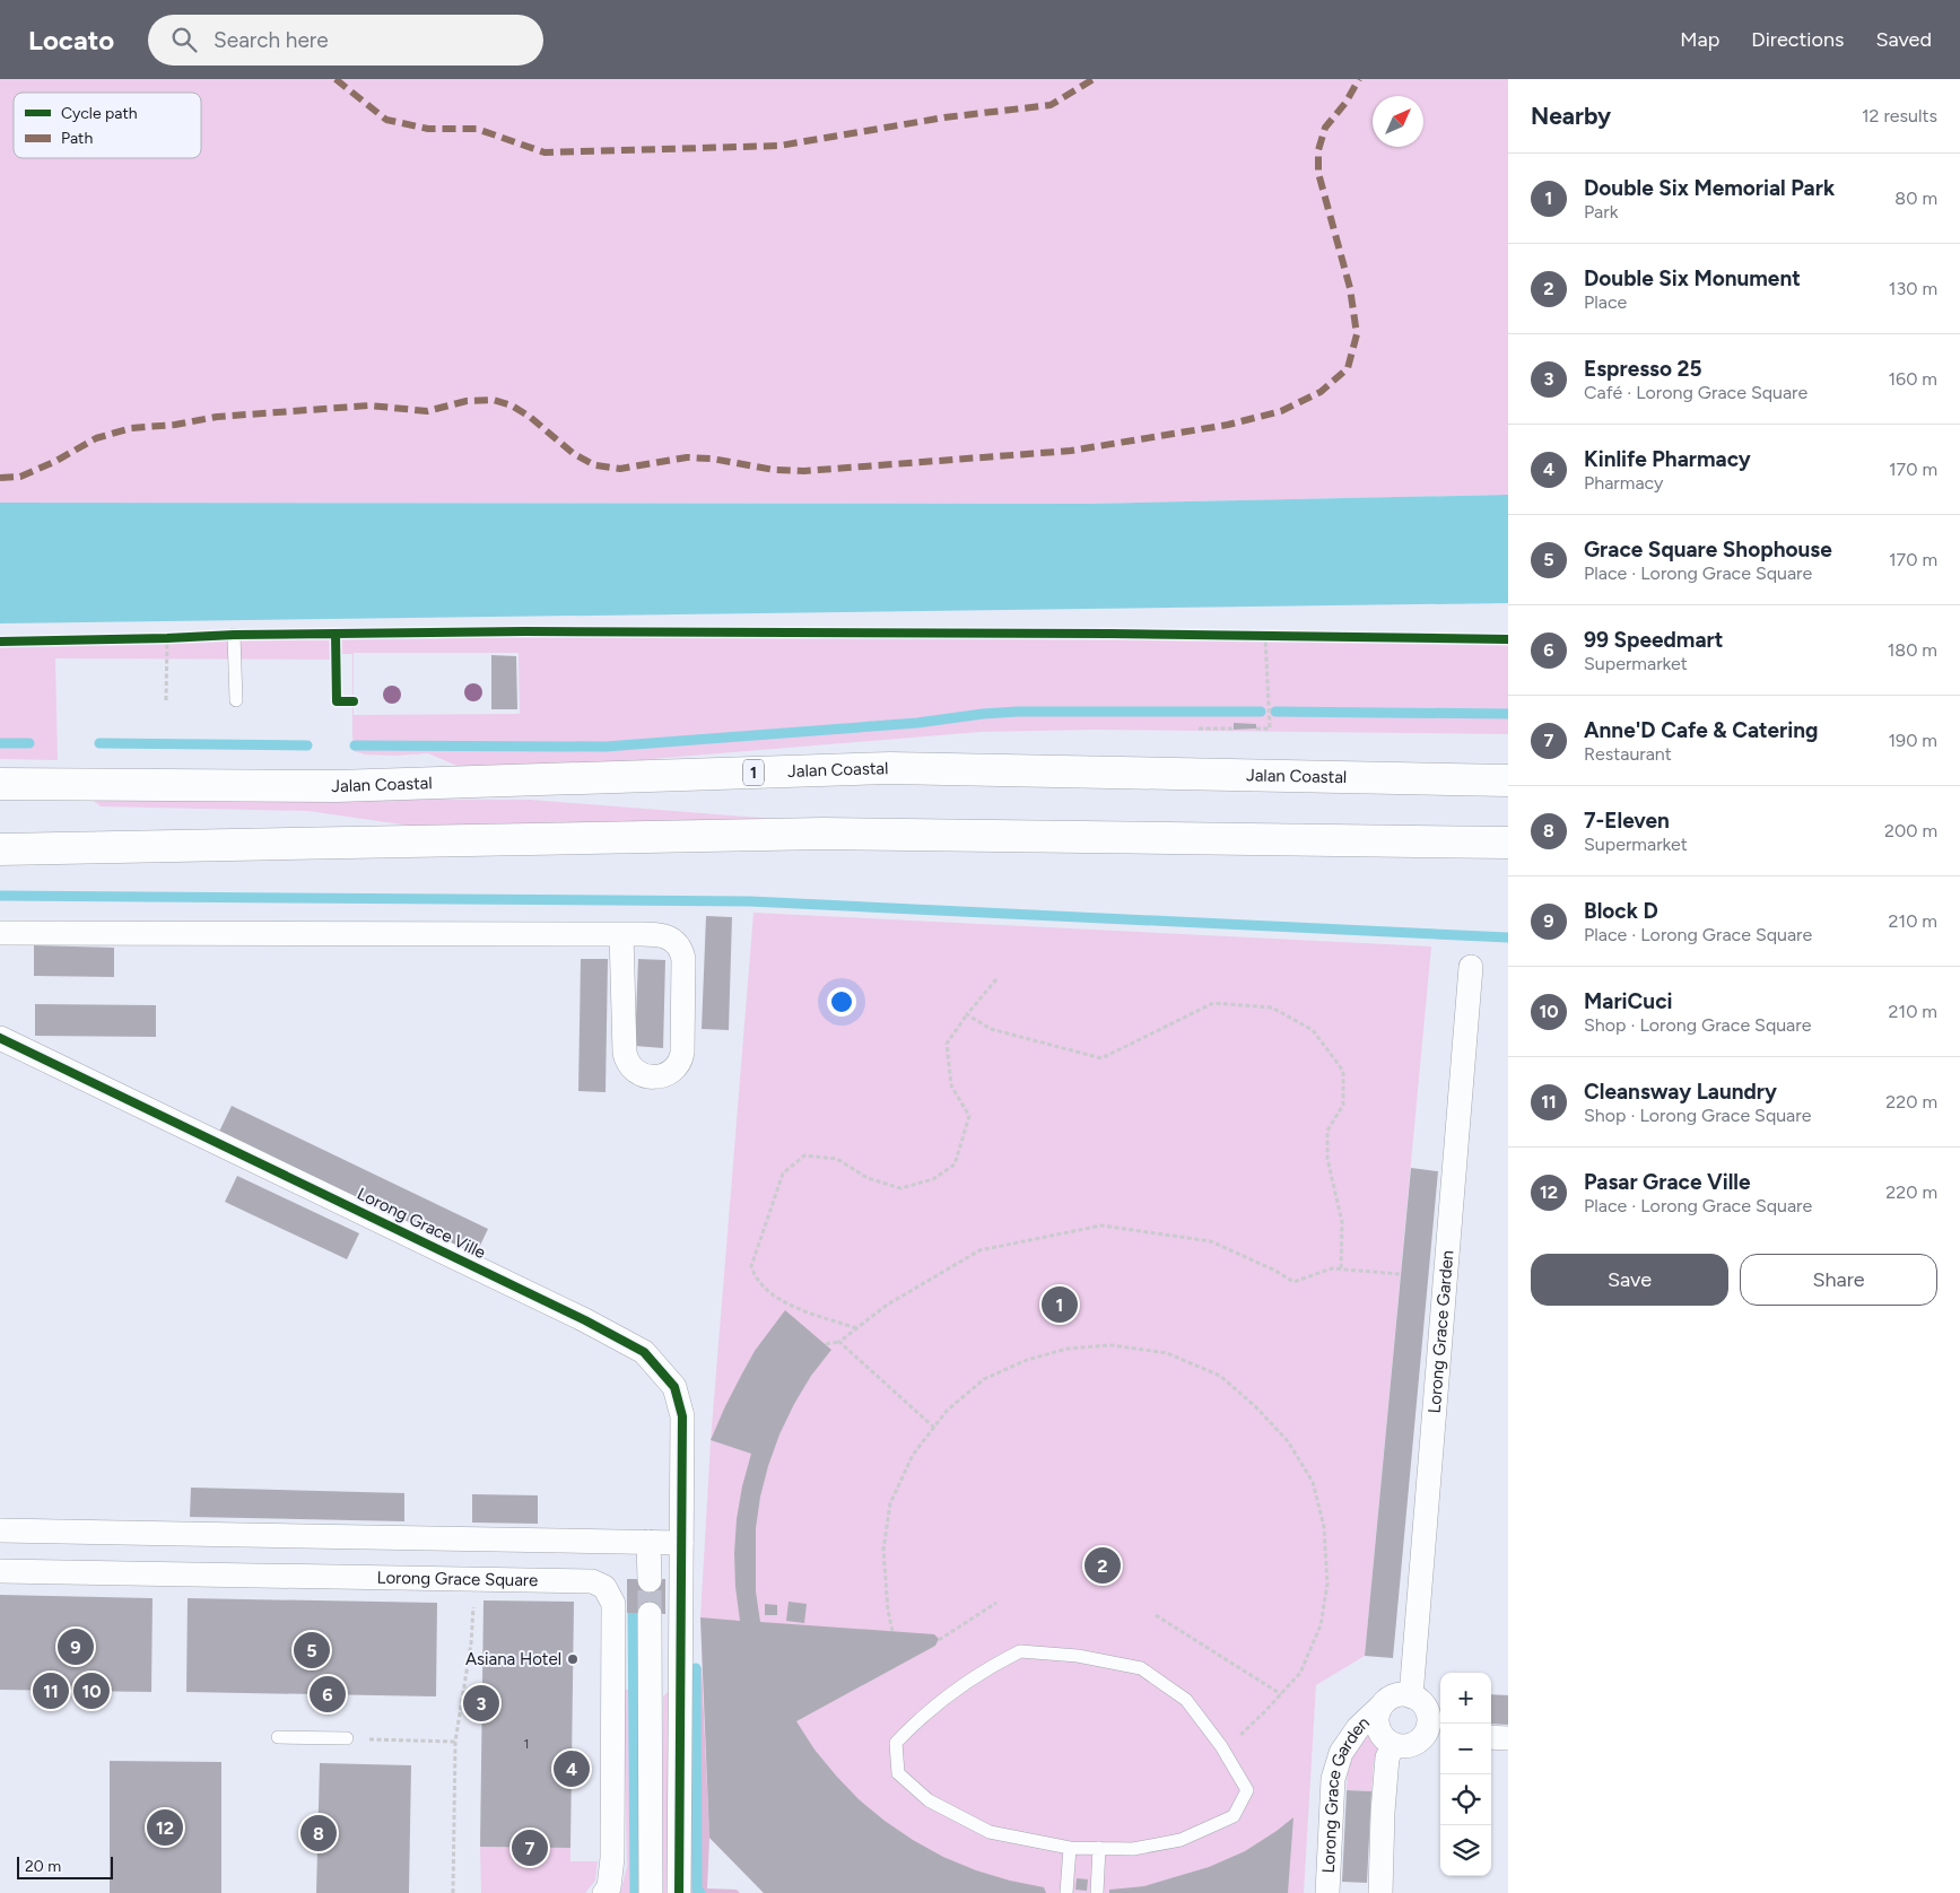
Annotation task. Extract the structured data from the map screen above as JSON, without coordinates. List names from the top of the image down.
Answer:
{
  "streets": {
    "highway": ["Jalan Coastal", "1"],
    "street": ["Lorong Grace Ville", "Lorong Grace Garden", "Lorong Grace Square"]
  },
  "places": ["Asiana Hotel"],
  "house_numbers": ["1"],
  "legend": ["Cycle path", "Path"],
  "scale_bar": "20 m",
  "north": "top right",
  "page": {
    "header": "Locato",
    "search": "Search here",
    "nav": ["Map", "Directions", "Saved"],
    "heading": ["Nearby", "12 results"],
    "list": [
      {
        "mark": "1",
        "name": "Double Six Memorial Park",
        "note": "Park",
        "value": "80 m"
      },
      {
        "mark": "2",
        "name": "Double Six Monument",
        "note": "Place",
        "value": "130 m"
      },
      {
        "mark": "3",
        "name": "Espresso 25",
        "note": "Café · Lorong Grace Square",
        "value": "160 m"
      },
      {
        "mark": "4",
        "name": "Kinlife Pharmacy",
        "note": "Pharmacy",
        "value": "170 m"
      },
      {
        "mark": "5",
        "name": "Grace Square Shophouse",
        "note": "Place · Lorong Grace Square",
        "value": "170 m"
      },
      {
        "mark": "6",
        "name": "99 Speedmart",
        "note": "Supermarket",
        "value": "180 m"
      },
      {
        "mark": "7",
        "name": "Anne'D Cafe & Catering",
        "note": "Restaurant",
        "value": "190 m"
      },
      {
        "mark": "8",
        "name": "7-Eleven",
        "note": "Supermarket",
        "value": "200 m"
      },
      {
        "mark": "9",
        "name": "Block D",
        "note": "Place · Lorong Grace Square",
        "value": "210 m"
      },
      {
        "mark": "10",
        "name": "MariCuci",
        "note": "Shop · Lorong Grace Square",
        "value": "210 m"
      },
      {
        "mark": "11",
        "name": "Cleansway Laundry",
        "note": "Shop · Lorong Grace Square",
        "value": "220 m"
      },
      {
        "mark": "12",
        "name": "Pasar Grace Ville",
        "note": "Place · Lorong Grace Square",
        "value": "220 m"
      }
    ],
    "buttons": ["Save", "Share"],
    "pins": [
      "1",
      "2",
      "9",
      "5",
      "10",
      "11",
      "6",
      "3",
      "4",
      "12",
      "8",
      "7"
    ],
    "map_buttons": ["+", "−"],
    "scale": "20 m"
  }
}
